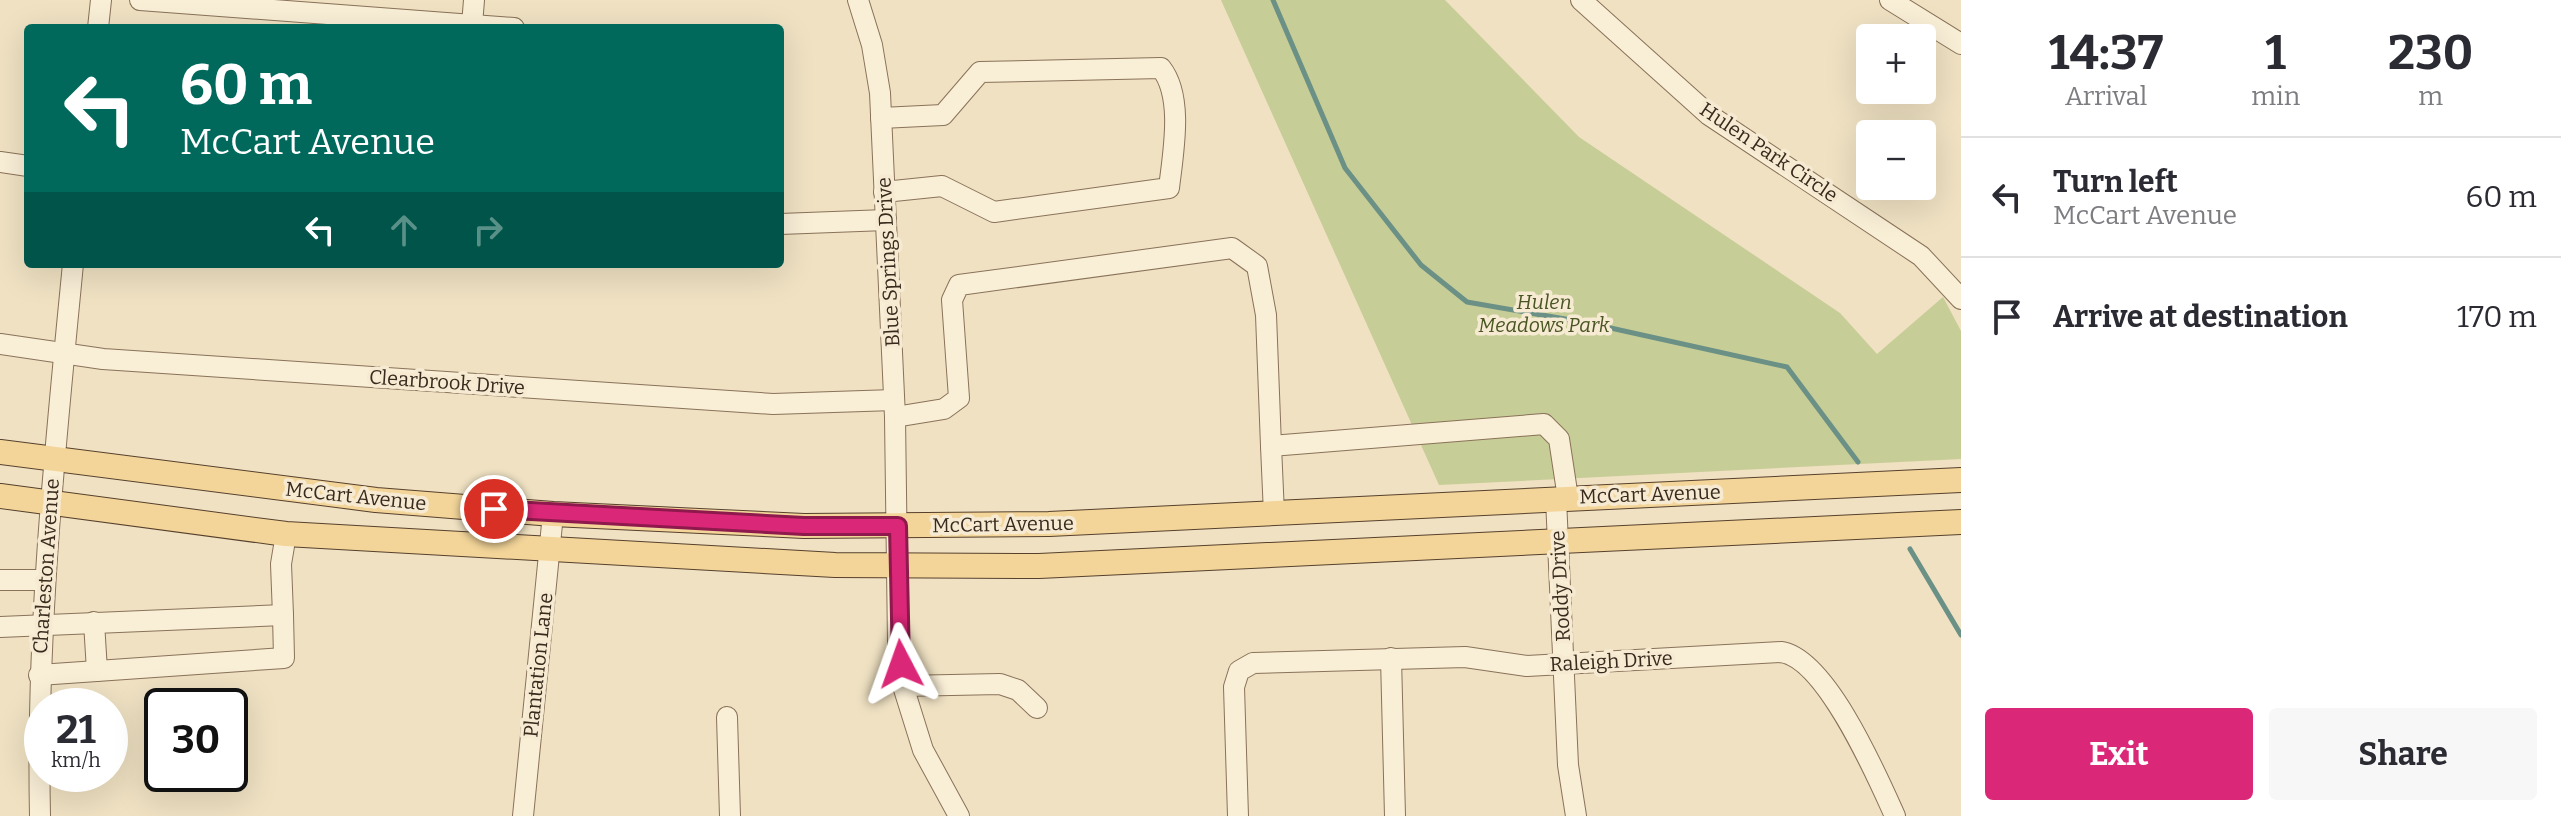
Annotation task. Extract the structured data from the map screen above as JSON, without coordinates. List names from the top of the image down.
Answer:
{
  "streets": {
    "main road": ["McCart Avenue"],
    "street": [
      "Hulen Park Circle",
      "Blue Springs Drive",
      "Clearbrook Drive",
      "Charleston Avenue",
      "Roddy Drive",
      "Raleigh Drive",
      "Plantation Lane"
    ]
  },
  "crossings": [
    ["Blue Springs Drive", "Clearbrook Drive"],
    ["Blue Springs Drive", "McCart Avenue"],
    ["Clearbrook Drive", "Charleston Avenue"],
    ["Clearbrook Drive", "Roddy Drive"],
    ["McCart Avenue", "Charleston Avenue"],
    ["McCart Avenue", "Roddy Drive"],
    ["McCart Avenue", "Plantation Lane"],
    ["Roddy Drive", "Raleigh Drive"]
  ],
  "parks": ["Hulen Meadows Park"],
  "page": {
    "eta": [
      "14:37",
      "Arrival",
      "1",
      "min",
      "230",
      "m"
    ],
    "map_buttons": ["+", "−"],
    "turn": ["60 m", "McCart Avenue"],
    "list": [
      {
        "name": "Turn left",
        "note": "McCart Avenue",
        "value": "60 m"
      },
      {
        "name": "Arrive at destination",
        "value": "170 m"
      }
    ],
    "speed": "21 km/h",
    "limit": "30",
    "buttons": ["Exit", "Share"]
  }
}
